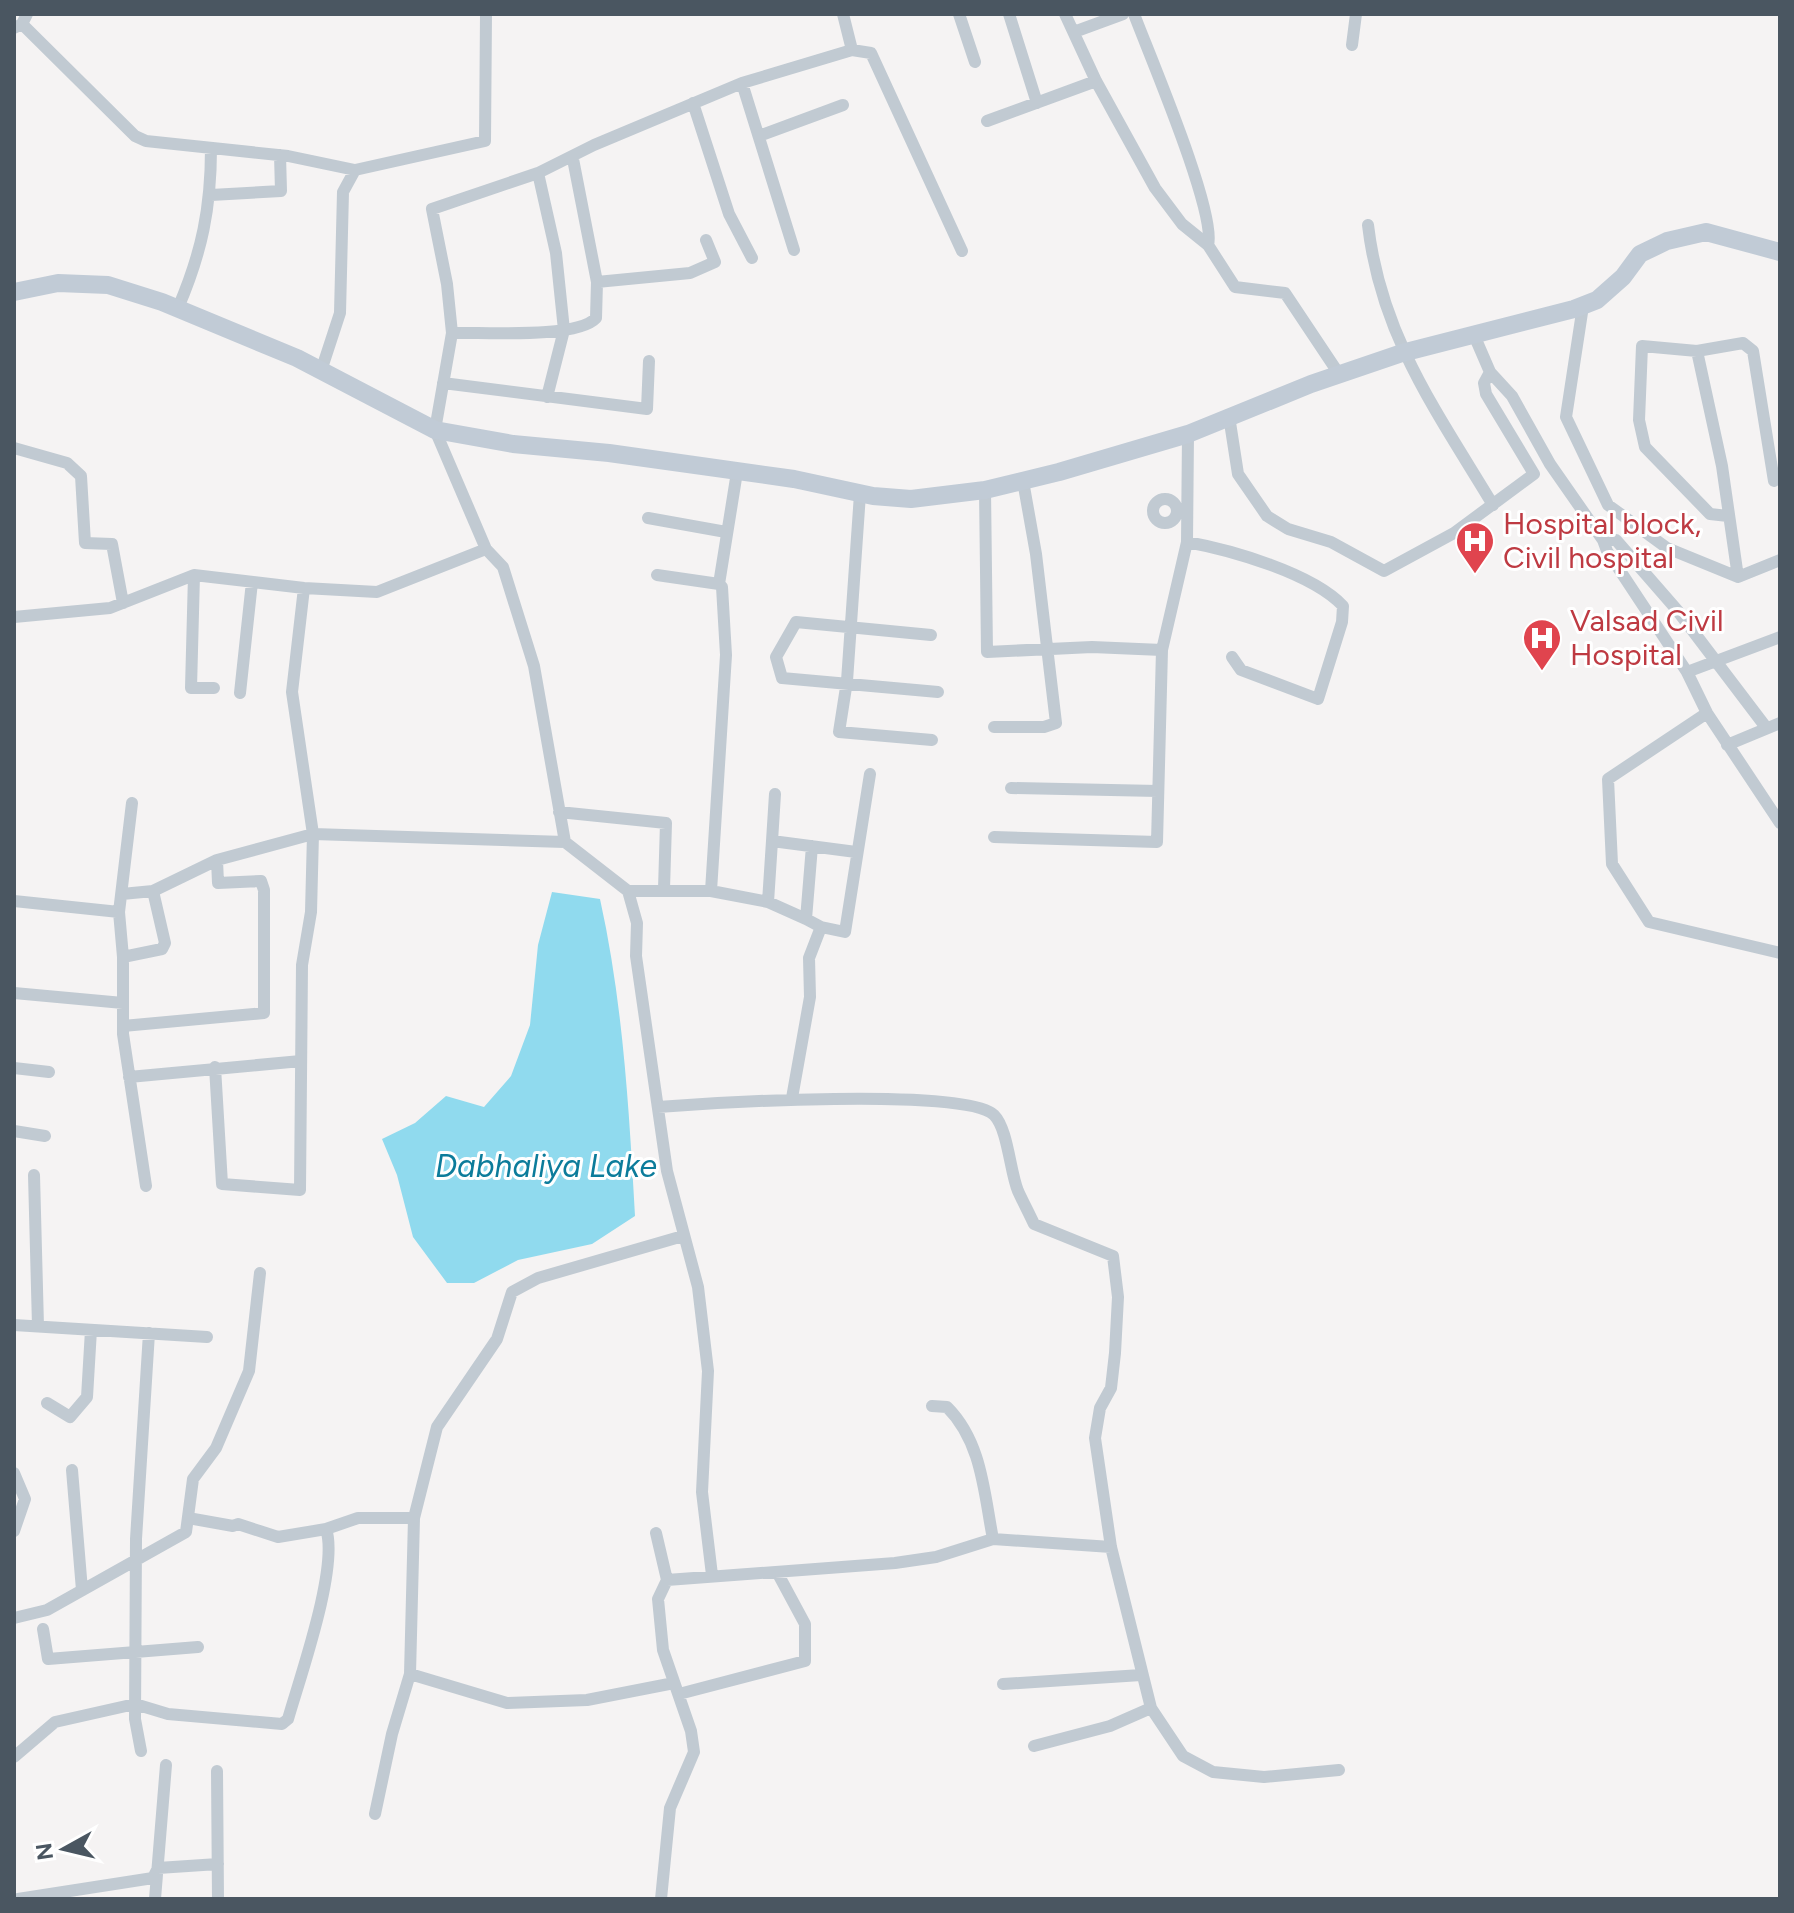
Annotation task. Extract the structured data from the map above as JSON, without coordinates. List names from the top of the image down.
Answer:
{
  "water": ["Dabhaliya Lake"],
  "places": {
    "hospital": ["Hospital block, Civil hospital", "Valsad Civil Hospital"]
  },
  "north": "left"
}
